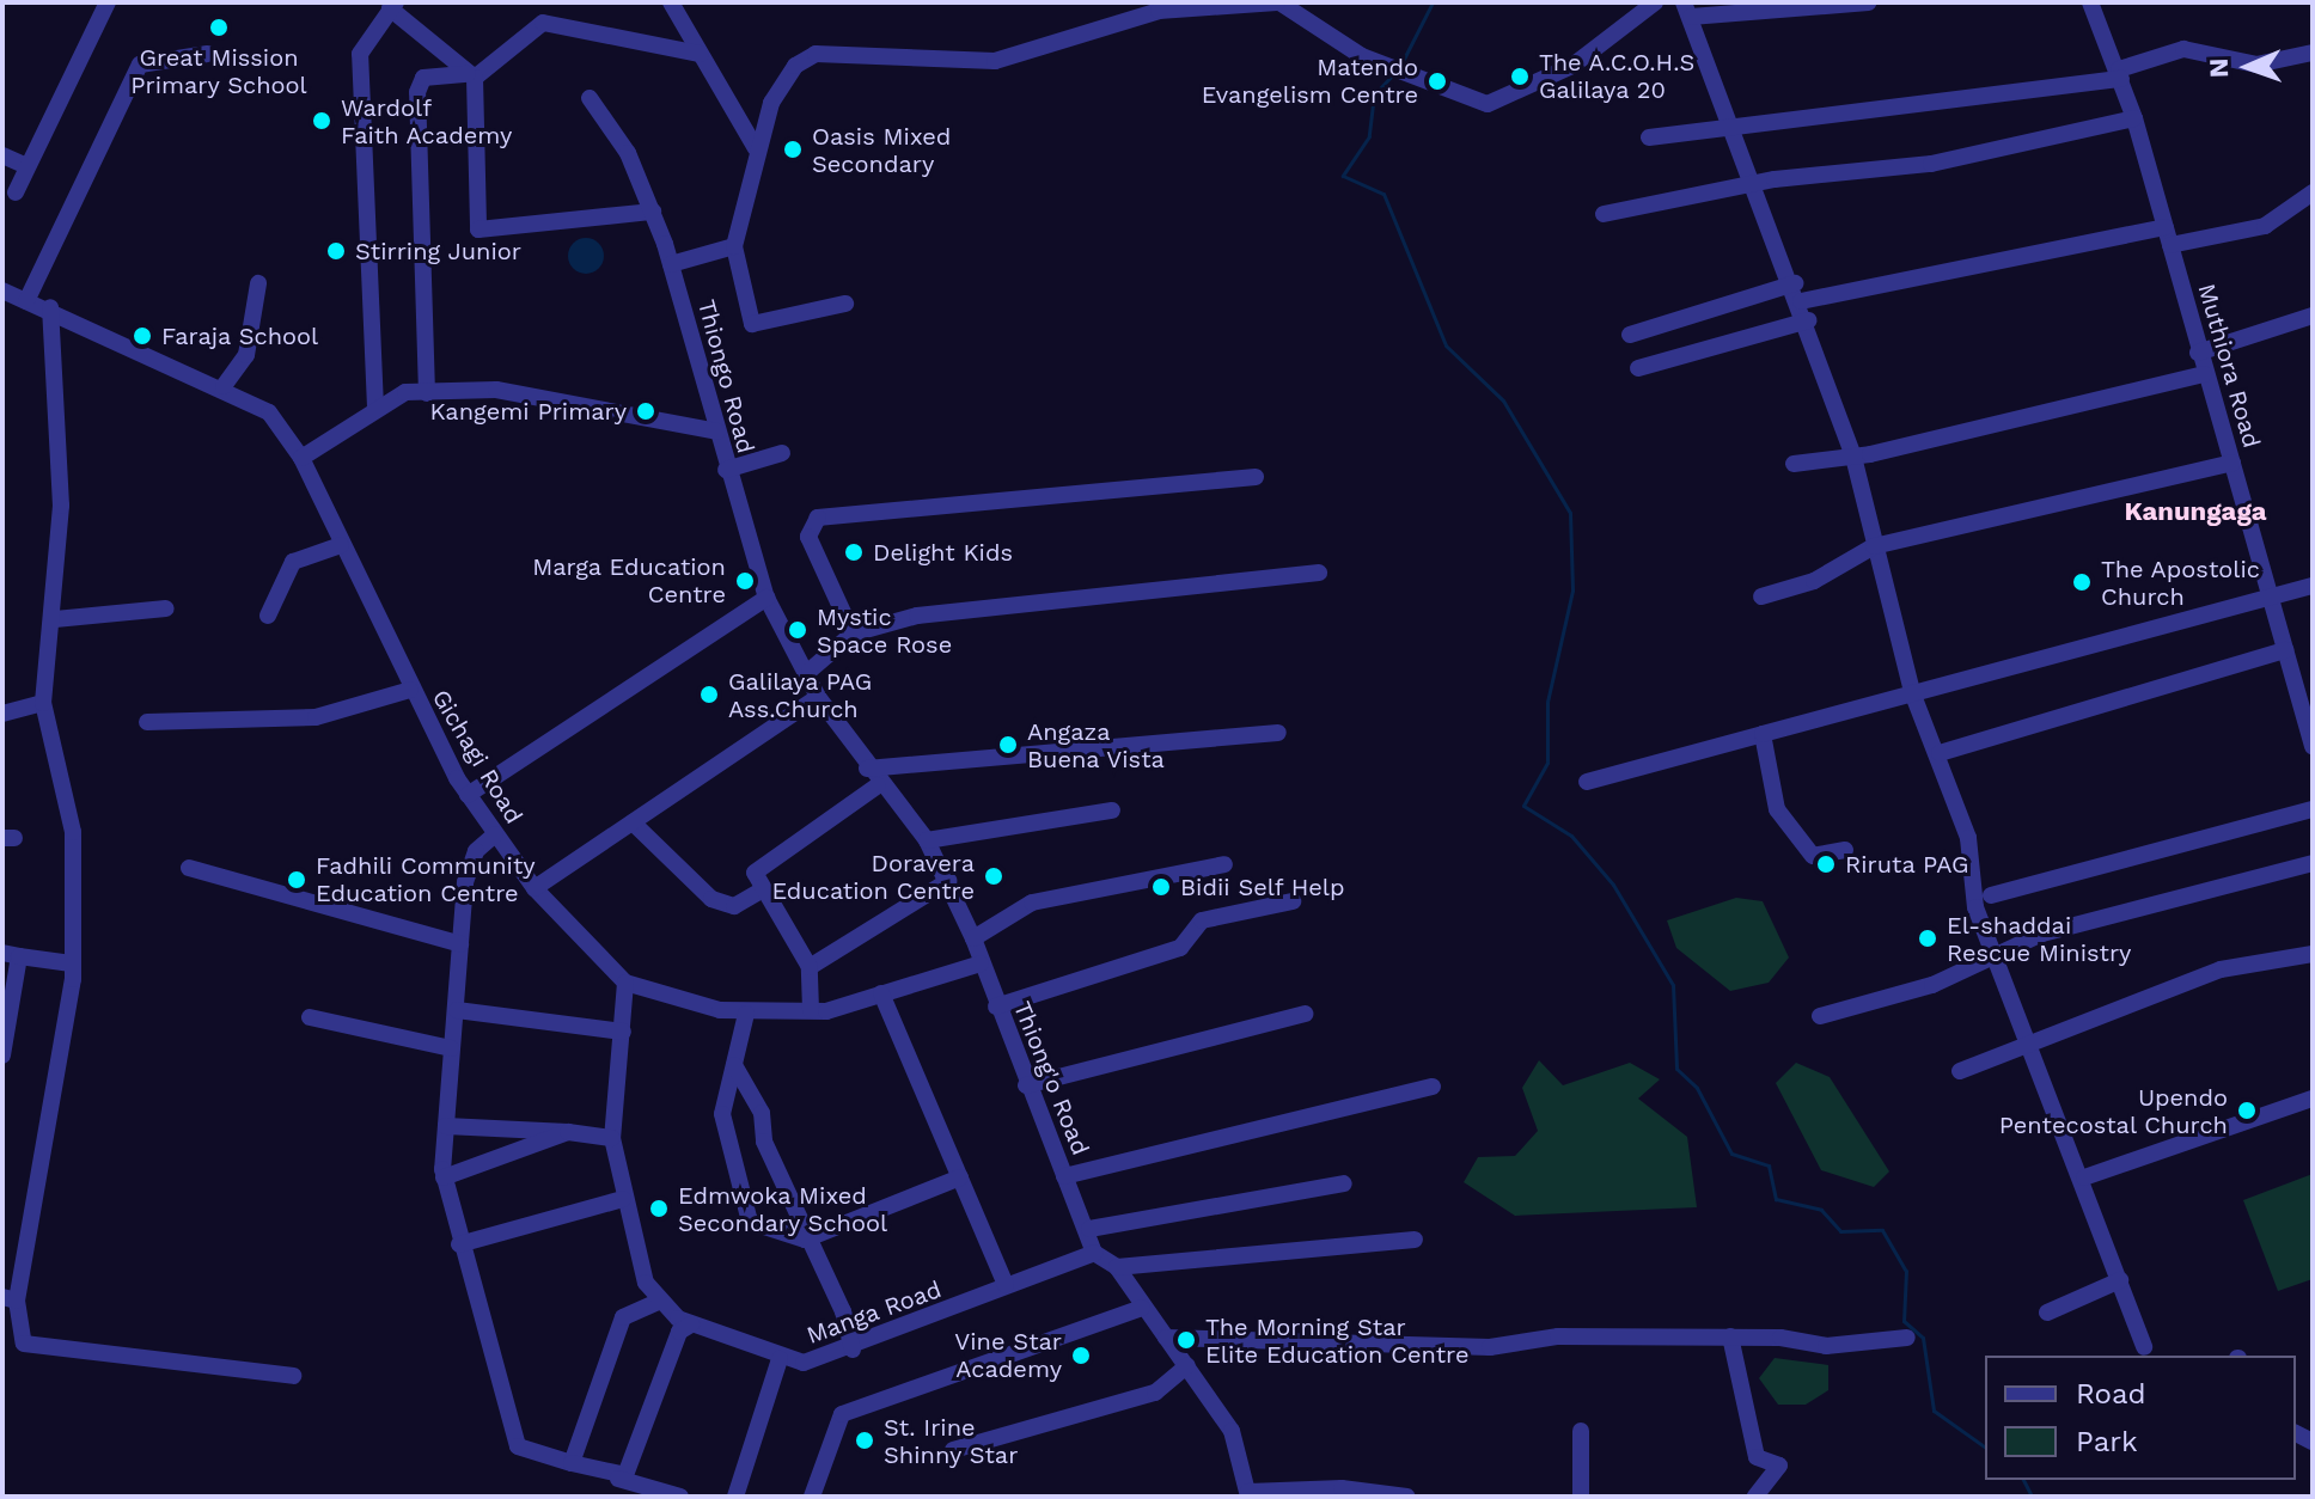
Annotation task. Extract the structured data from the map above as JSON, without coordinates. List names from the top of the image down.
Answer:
{
  "streets": {
    "street": [
      "Muthiora Road",
      "Thiongo Road",
      "Gichagi Road",
      "Thiong'o Road",
      "Manga Road"
    ]
  },
  "crossings": [
    ["Thiongo Road", "Thiong'o Road"],
    ["Thiong'o Road", "Manga Road"]
  ],
  "districts": ["Kanungaga"],
  "places": [
    "Great Mission Primary School",
    "The A.C.O.H.S Galilaya 20",
    "Matendo Evangelism Centre",
    "Wardolf Faith Academy",
    "Oasis Mixed Secondary",
    "Stirring Junior",
    "Faraja School",
    "Kangemi Primary",
    "Delight Kids",
    "Marga Education Centre",
    "The Apostolic Church",
    "Mystic Space Rose",
    "Galilaya PAG Ass.Church",
    "Angaza Buena Vista",
    "Riruta PAG",
    "Doravera Education Centre",
    "Fadhili Community Education Centre",
    "Bidii Self Help",
    "El-shaddai Rescue Ministry",
    "Upendo Pentecostal Church",
    "Edmwoka Mixed Secondary School",
    "The Morning Star Elite Education Centre",
    "Vine Star Academy",
    "St. Irine Shinny Star"
  ],
  "legend": ["Road", "Park"],
  "north": "left"
}
